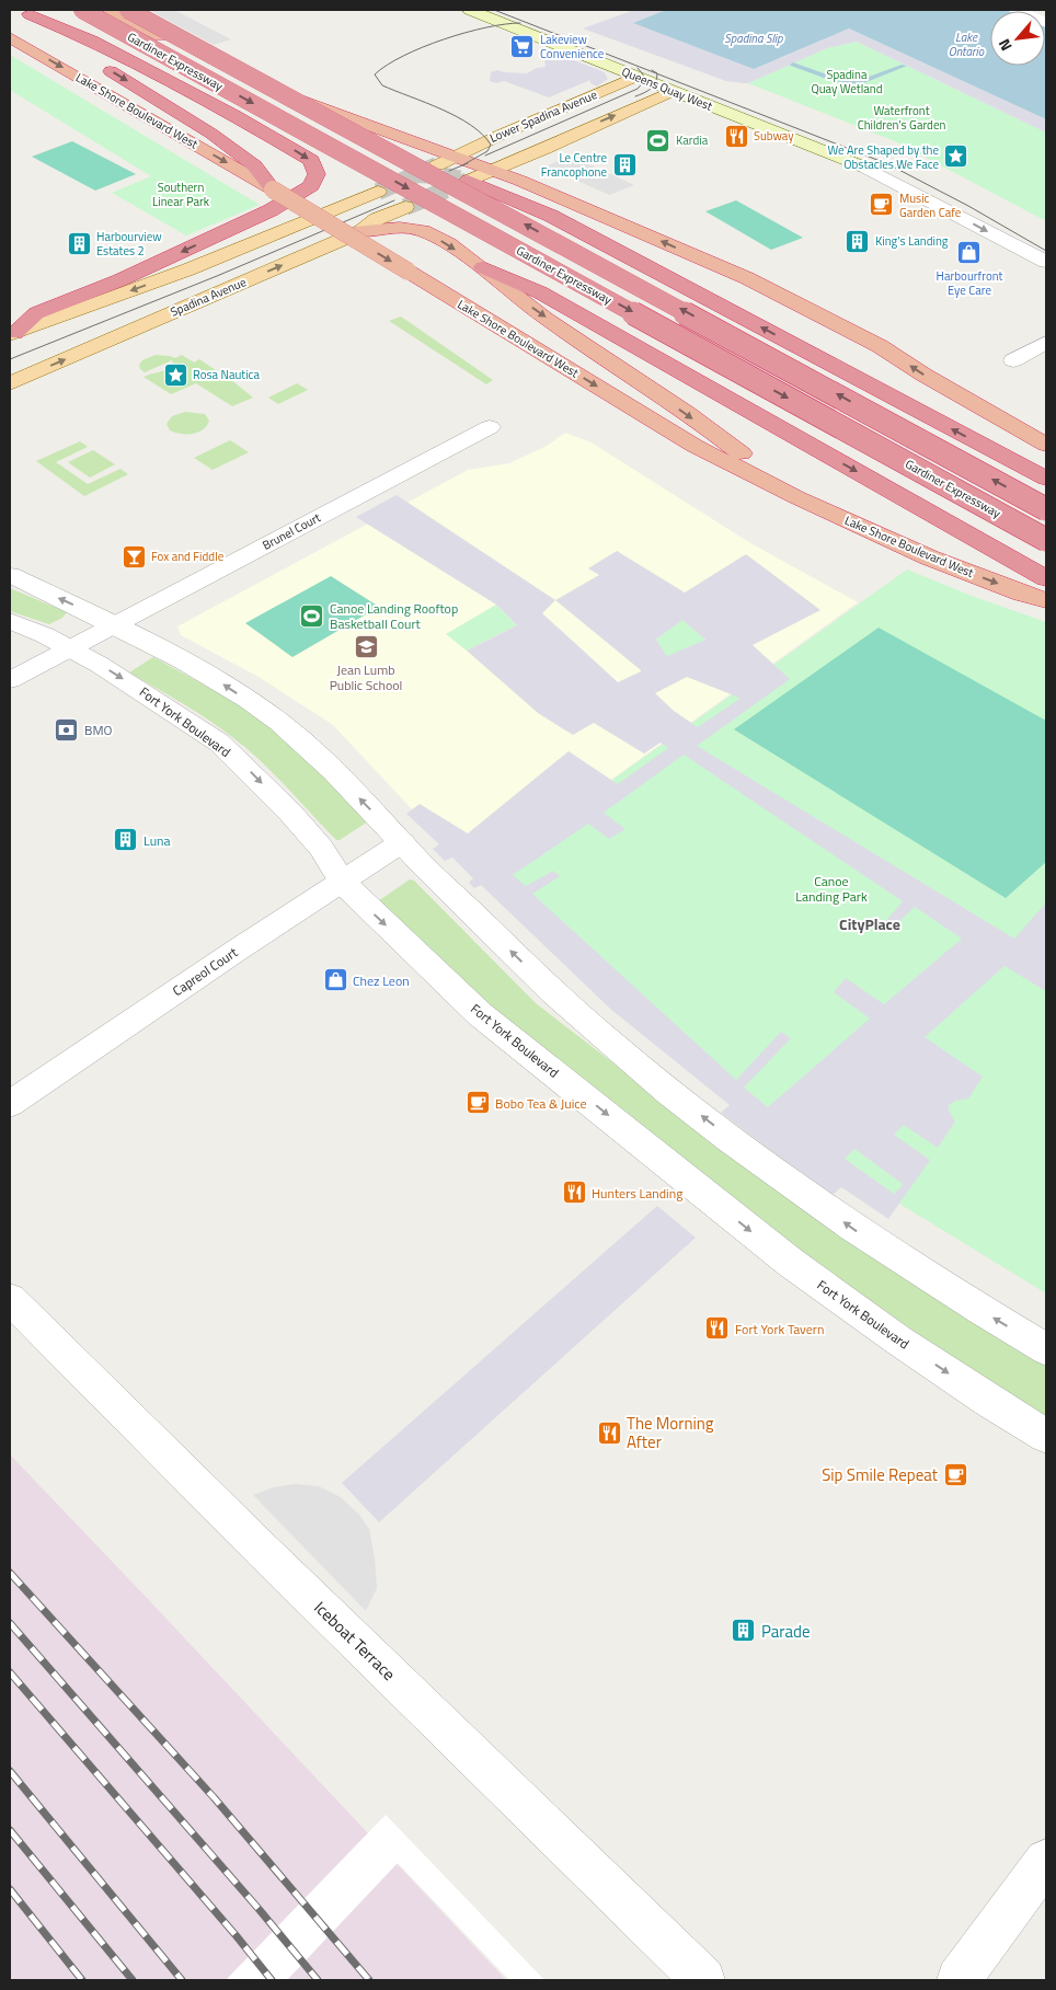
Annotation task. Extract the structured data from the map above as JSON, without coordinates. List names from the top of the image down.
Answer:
{
  "streets": {
    "highway": ["Gardiner Expressway", "Lake Shore Boulevard West"],
    "main road": ["Queens Quay West", "Lower Spadina Avenue", "Spadina Avenue"],
    "street": [
      "Brunel Court",
      "Fort York Boulevard",
      "Capreol Court",
      "Iceboat Terrace"
    ]
  },
  "crossings": [
    ["Queens Quay West", "Lower Spadina Avenue"],
    ["Brunel Court", "Fort York Boulevard"],
    ["Fort York Boulevard", "Capreol Court"]
  ],
  "districts": ["CityPlace"],
  "water": ["Lake Ontario", "Spadina Slip"],
  "parks": [
    "Spadina Quay Wetland",
    "Waterfront Children's Garden",
    "Southern Linear Park",
    "Canoe Landing Park"
  ],
  "places": {
    "supermarket": ["Lakeview Convenience"],
    "restaurant": [
      "Subway",
      "Hunters Landing",
      "Fort York Tavern",
      "The Morning After"
    ],
    "sports": ["Kardia", "Canoe Landing Rooftop Basketball Court"],
    "place": ["We Are Shaped by the Obstacles We Face", "Rosa Nautica"],
    "building": [
      "Le Centre Francophone",
      "King's Landing",
      "Harbourview Estates 2",
      "Luna",
      "Parade"
    ],
    "cafe": ["Music Garden Cafe", "Bobo Tea & Juice", "Sip Smile Repeat"],
    "shop": ["Harbourfront Eye Care", "Chez Leon"],
    "bar": ["Fox and Fiddle"],
    "school or university": ["Jean Lumb Public School"],
    "bank": ["BMO"]
  },
  "north": "bottom left"
}
